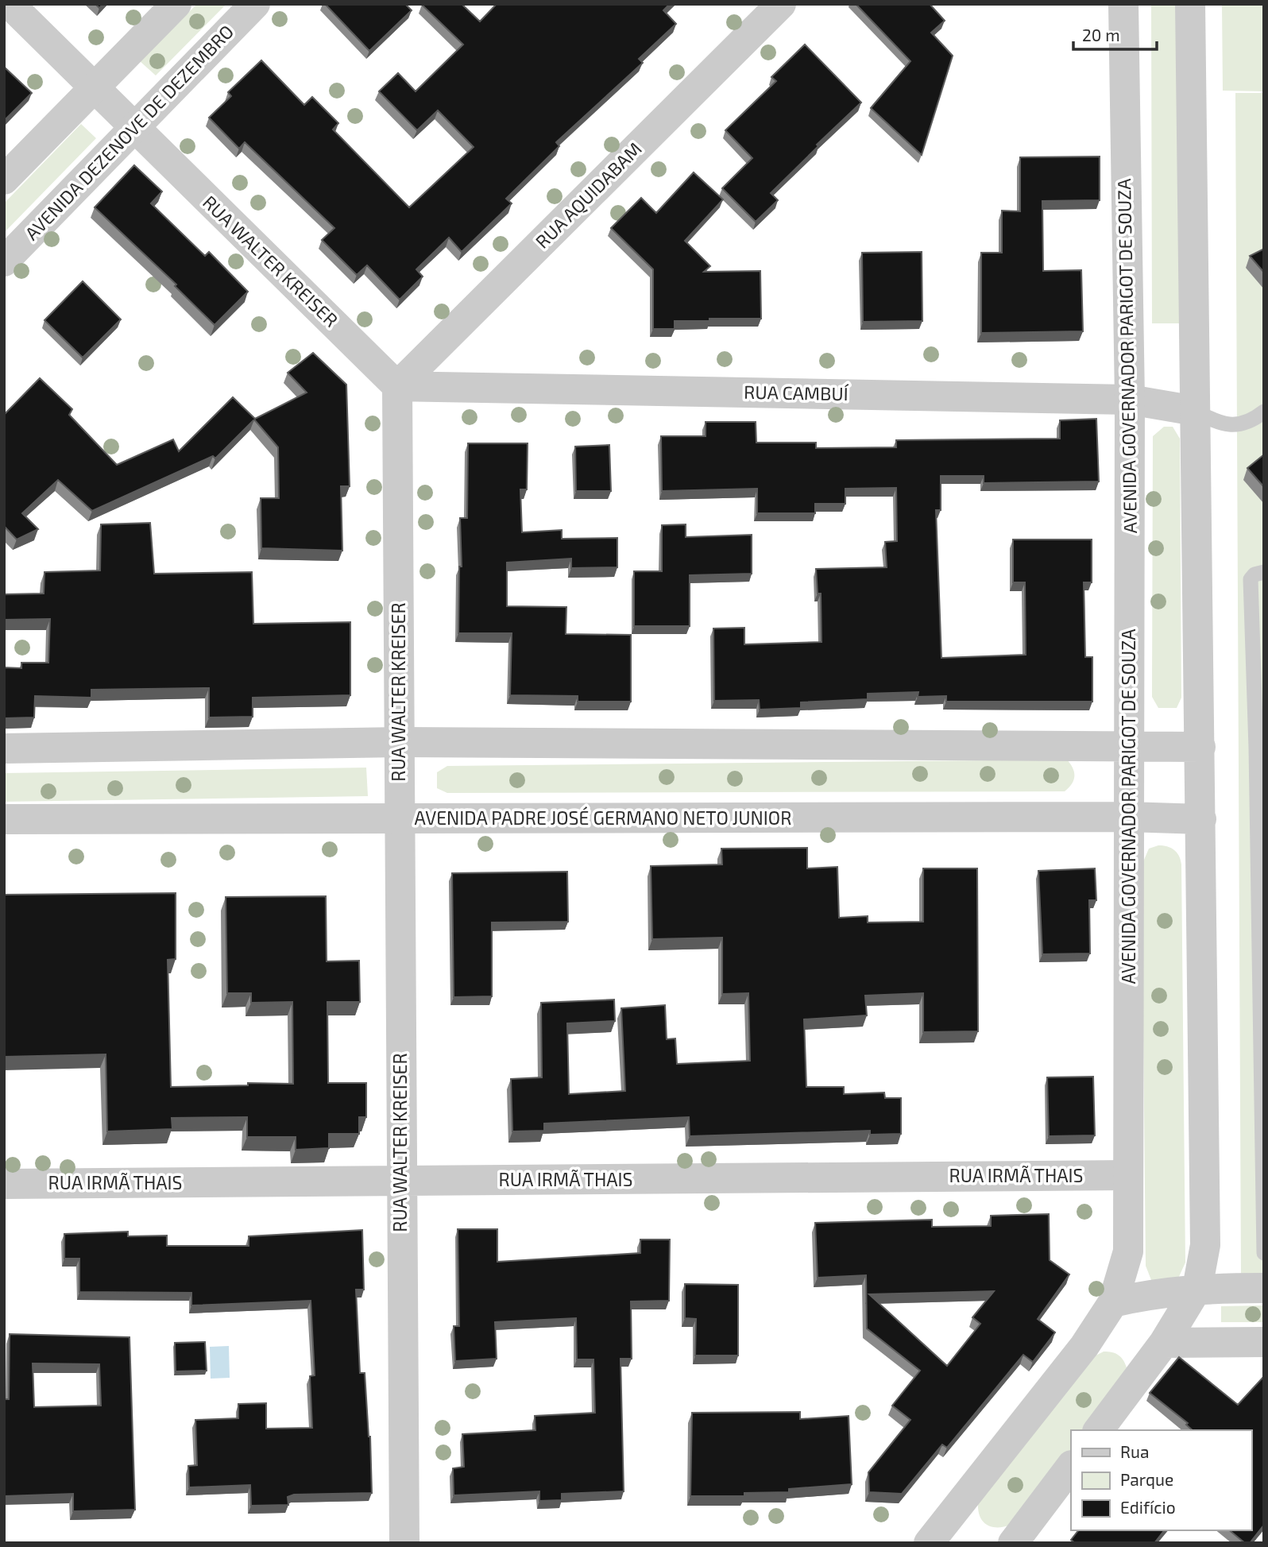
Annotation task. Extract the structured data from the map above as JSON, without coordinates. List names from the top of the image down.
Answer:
{
  "streets": {
    "street": [
      "AVENIDA DEZENOVE DE DEZEMBRO",
      "RUA AQUIDABAM",
      "RUA WALTER KREISER",
      "AVENIDA GOVERNADOR PARIGOT DE SOUZA",
      "RUA CAMBUÍ",
      "AVENIDA PADRE JOSÉ GERMANO NETO JUNIOR",
      "RUA IRMÃ THAIS"
    ]
  },
  "crossings": [
    ["AVENIDA DEZENOVE DE DEZEMBRO", "RUA WALTER KREISER"],
    ["RUA AQUIDABAM", "RUA WALTER KREISER"],
    ["RUA AQUIDABAM", "RUA CAMBUÍ"],
    ["RUA WALTER KREISER", "RUA CAMBUÍ"],
    ["RUA WALTER KREISER", "AVENIDA PADRE JOSÉ GERMANO NETO JUNIOR"],
    ["RUA WALTER KREISER", "RUA IRMÃ THAIS"],
    ["AVENIDA GOVERNADOR PARIGOT DE SOUZA", "RUA CAMBUÍ"],
    ["AVENIDA GOVERNADOR PARIGOT DE SOUZA", "AVENIDA PADRE JOSÉ GERMANO NETO JUNIOR"],
    ["AVENIDA GOVERNADOR PARIGOT DE SOUZA", "RUA IRMÃ THAIS"]
  ],
  "legend": ["Rua", "Parque", "Edifício"],
  "scale_bar": "20 m"
}
